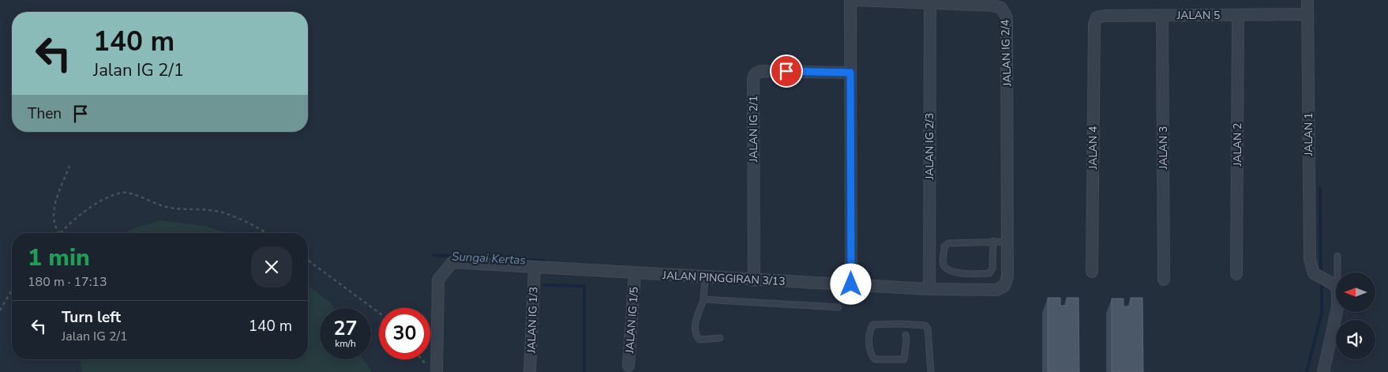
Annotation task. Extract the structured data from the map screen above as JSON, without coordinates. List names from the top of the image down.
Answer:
{
  "streets": {
    "street": [
      "JALAN 5",
      "JALAN IG 2/4",
      "JALAN IG 2/1",
      "JALAN 1",
      "JALAN 2",
      "JALAN IG 2/3",
      "JALAN 4",
      "JALAN 3",
      "JALAN PINGGIRAN 3/13",
      "JALAN IG 1/3",
      "JALAN IG 1/5"
    ]
  },
  "crossings": [
    ["JALAN 5", "JALAN 1"],
    ["JALAN 5", "JALAN 2"],
    ["JALAN 5", "JALAN 4"],
    ["JALAN 5", "JALAN 3"],
    ["JALAN IG 2/4", "JALAN IG 2/1"],
    ["JALAN IG 2/4", "JALAN IG 2/3"],
    ["JALAN IG 2/4", "JALAN PINGGIRAN 3/13"],
    ["JALAN IG 2/1", "JALAN PINGGIRAN 3/13"],
    ["JALAN IG 2/3", "JALAN PINGGIRAN 3/13"],
    ["JALAN PINGGIRAN 3/13", "JALAN IG 1/3"],
    ["JALAN PINGGIRAN 3/13", "JALAN IG 1/5"]
  ],
  "water": ["Sungai Kertas"],
  "north": "left",
  "page": {
    "turn": ["140 m", "Jalan IG 2/1"],
    "then": "Then",
    "heading": ["1 min", "180 m · 17:13"],
    "list": [
      {
        "name": "Turn left",
        "note": "Jalan IG 2/1",
        "value": "140 m"
      }
    ],
    "speed": "27 km/h",
    "limit": "30"
  }
}
